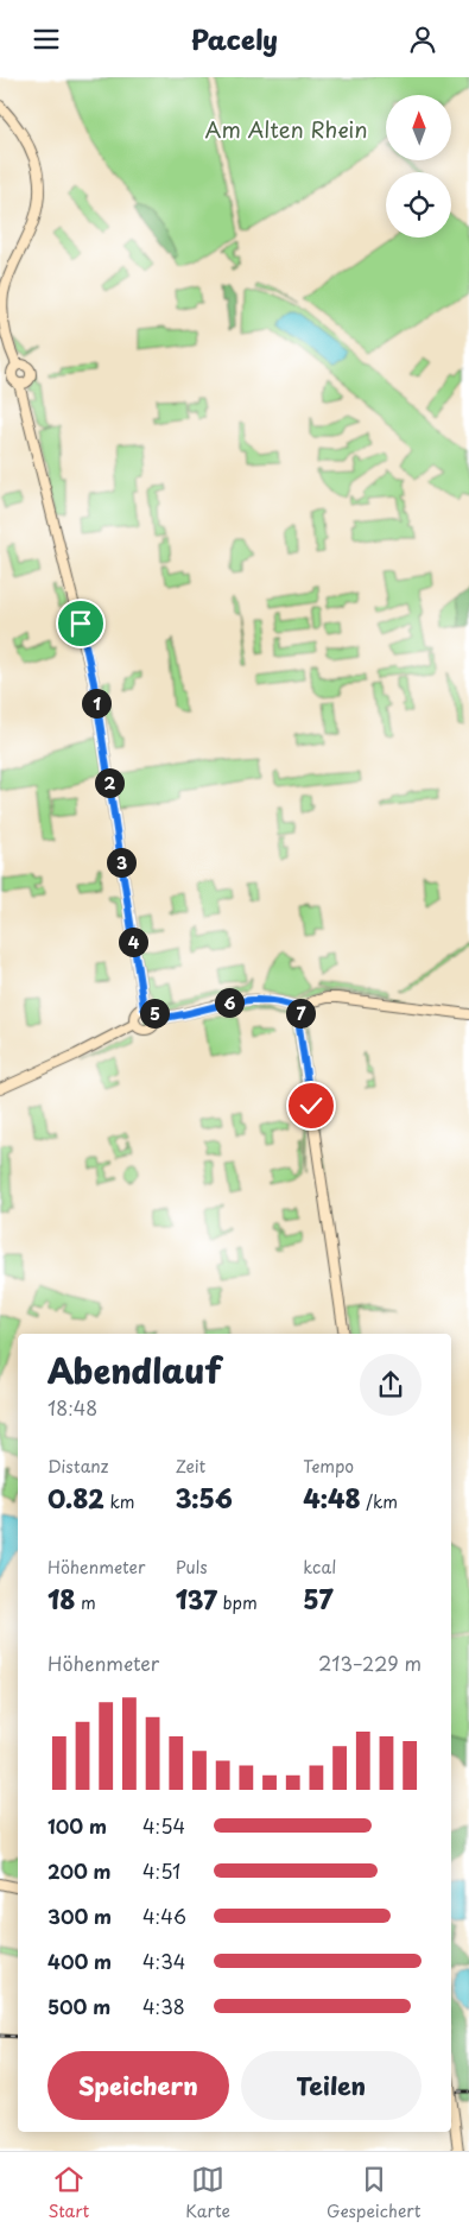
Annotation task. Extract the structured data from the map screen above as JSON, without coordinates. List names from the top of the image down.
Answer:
{
  "parks": ["Am Alten Rhein"],
  "north": "top",
  "page": {
    "header": "Pacely",
    "pins": [
      "1",
      "2",
      "3",
      "4",
      "6",
      "5",
      "7"
    ],
    "heading": ["Abendlauf", "18:48"],
    "stats": [
      ["Distanz", "0.82 km"],
      ["Zeit", "3:56"],
      ["Tempo", "4:48 /km"],
      ["Höhenmeter", "18 m"],
      ["Puls", "137 bpm"],
      ["kcal", "57"]
    ],
    "chart": ["Höhenmeter", "213–229 m"],
    "list": [
      {
        "name": "100 m",
        "note": "4:54"
      },
      {
        "name": "200 m",
        "note": "4:51"
      },
      {
        "name": "300 m",
        "note": "4:46"
      },
      {
        "name": "400 m",
        "note": "4:34"
      },
      {
        "name": "500 m",
        "note": "4:38"
      }
    ],
    "buttons": ["Speichern", "Teilen"],
    "tabs": ["Start", "Karte", "Gespeichert"]
  }
}
